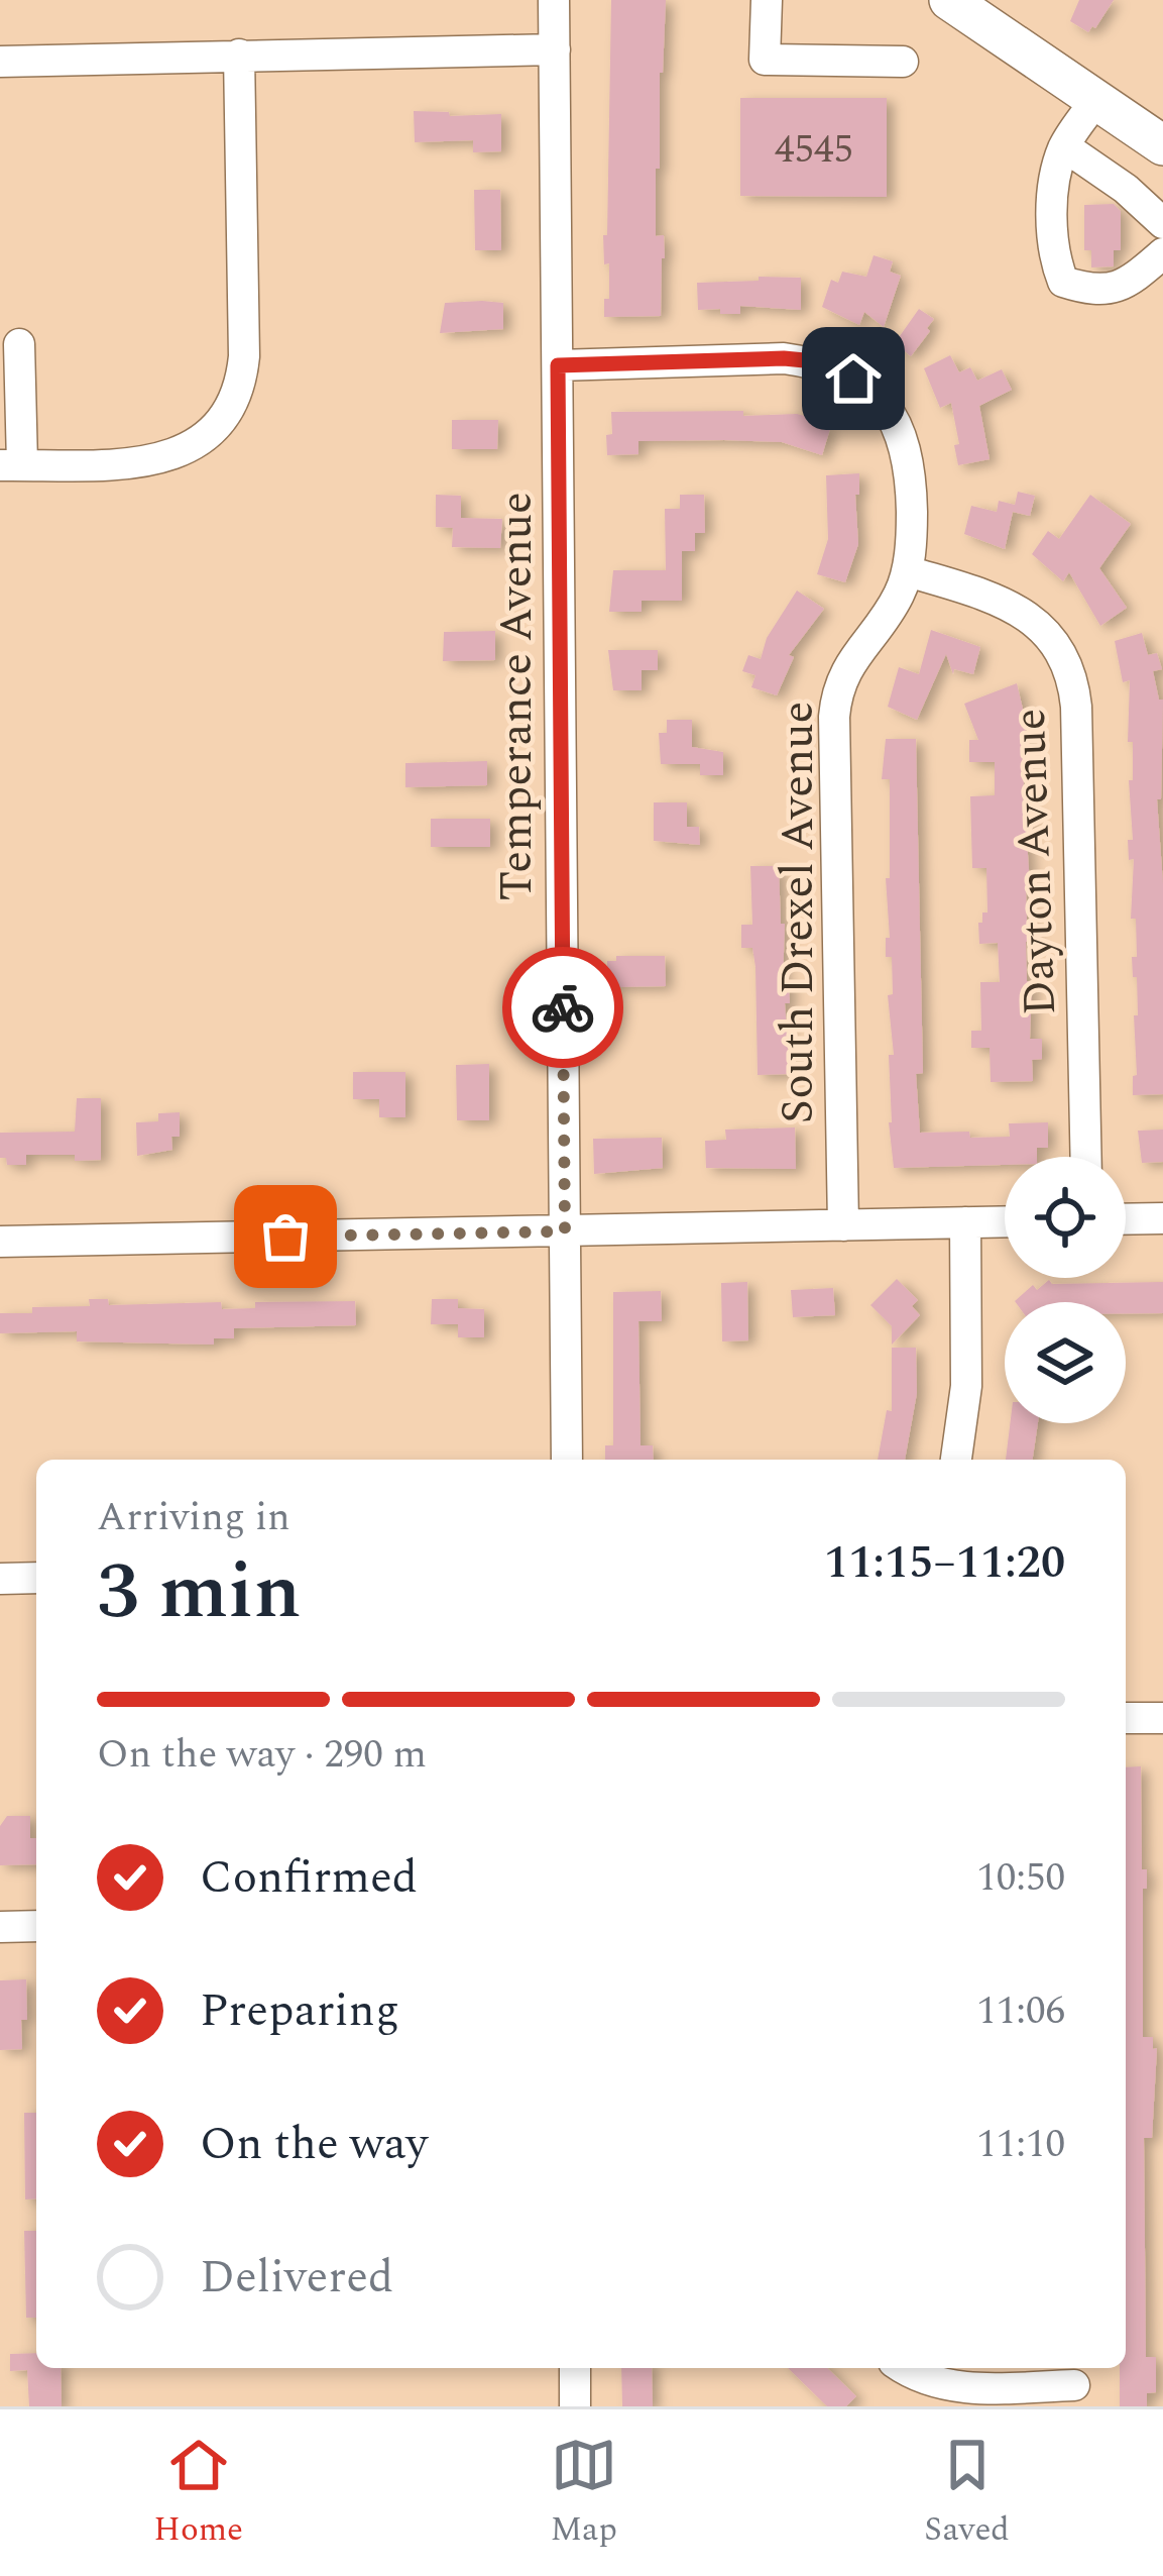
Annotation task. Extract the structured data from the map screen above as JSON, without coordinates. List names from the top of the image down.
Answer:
{
  "streets": {
    "street": ["Temperance Avenue", "Dayton Avenue", "South Drexel Avenue"]
  },
  "crossings": [
    ["Temperance Avenue", "South Drexel Avenue"],
    ["Dayton Avenue", "South Drexel Avenue"]
  ],
  "house_numbers": ["4545"],
  "page": {
    "heading": ["3 min", "Arriving in", "11:15–11:20"],
    "bar": "On the way · 290 m",
    "list": [
      ["Confirmed", "10:50"],
      ["Preparing", "11:06"],
      ["On the way", "11:10"],
      "Delivered"
    ],
    "tabs": ["Home", "Map", "Saved"]
  }
}
